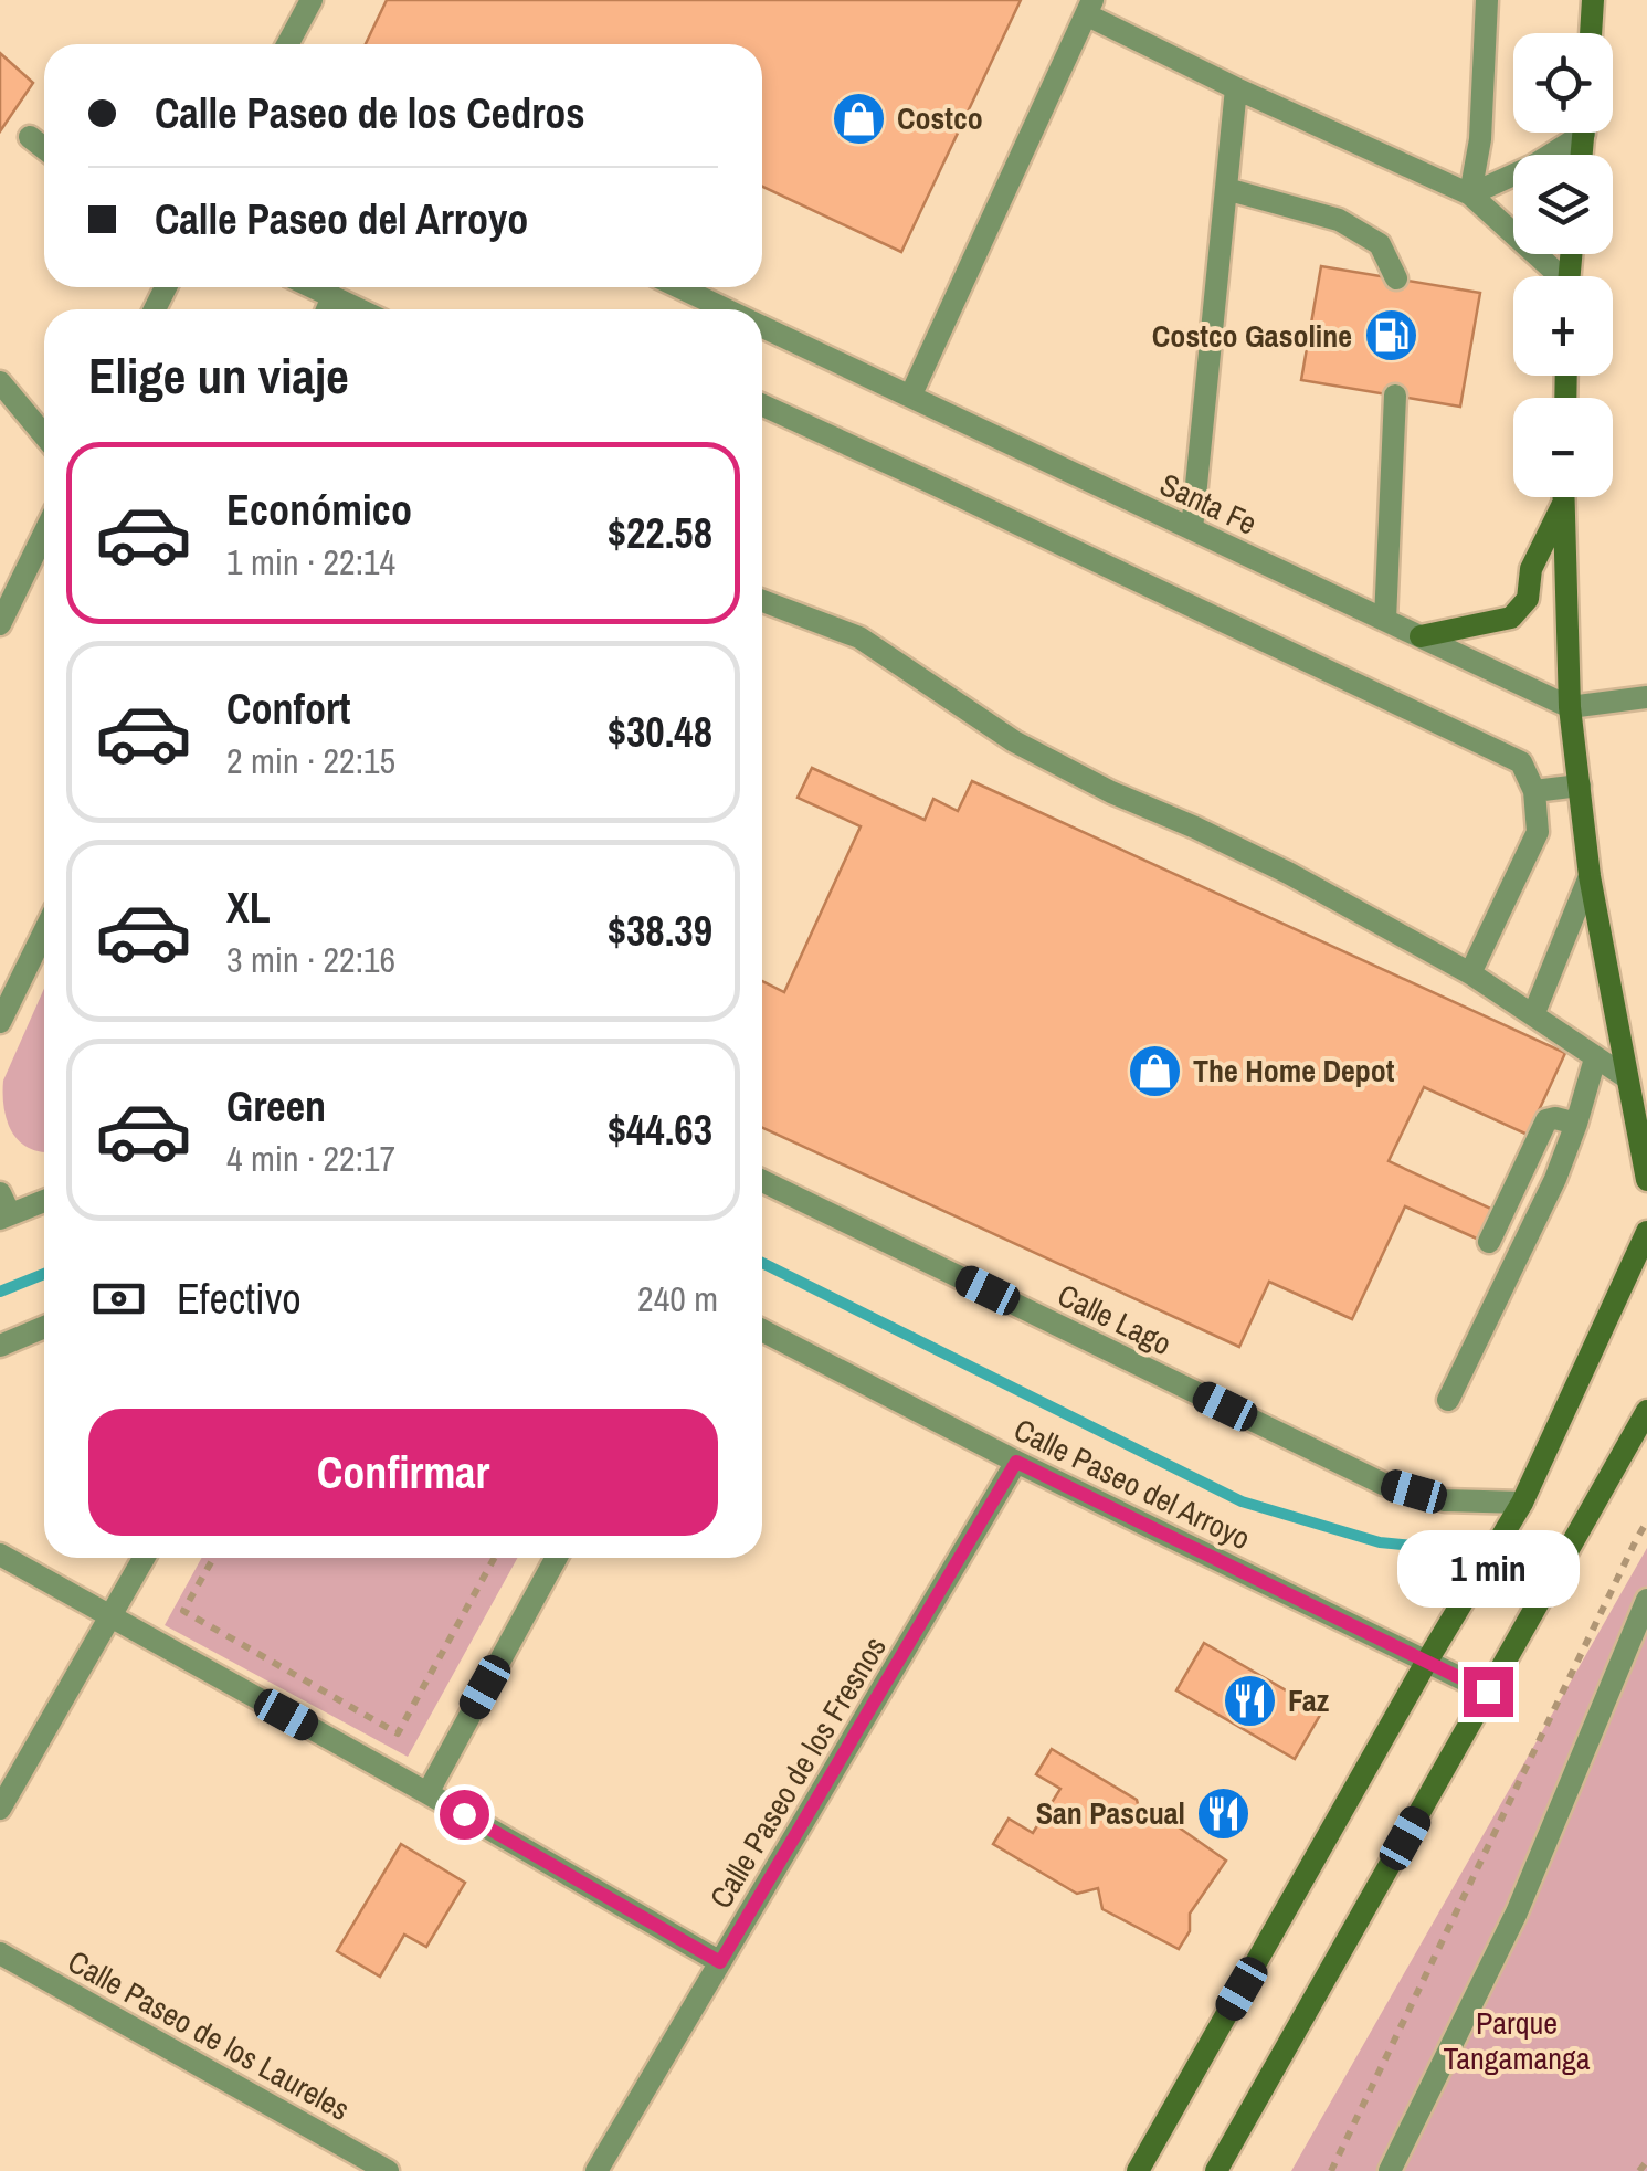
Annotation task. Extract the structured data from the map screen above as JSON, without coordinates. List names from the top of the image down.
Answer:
{
  "streets": {
    "street": [
      "Santa Fe",
      "Calle Lago",
      "Calle Paseo del Arroyo",
      "Calle Paseo de los Fresnos",
      "Calle Paseo de los Laureles"
    ]
  },
  "crossings": [
    ["Calle Paseo del Arroyo", "Calle Paseo de los Fresnos"]
  ],
  "parks": ["Parque Tangamanga"],
  "places": {
    "shop": ["Costco", "The Home Depot"],
    "fuel station": ["Costco Gasoline"],
    "restaurant": ["Faz", "San Pascual"]
  },
  "page": {
    "map_buttons": ["+", "−"],
    "banner": ["Calle Paseo de los Cedros", "Calle Paseo del Arroyo"],
    "heading": "Elige un viaje",
    "list": [
      {
        "name": "Económico",
        "note": "1 min · 22:14",
        "value": "$22.58"
      },
      {
        "name": "Confort",
        "note": "2 min · 22:15",
        "value": "$30.48"
      },
      {
        "name": "XL",
        "note": "3 min · 22:16",
        "value": "$38.39"
      },
      {
        "name": "Green",
        "note": "4 min · 22:17",
        "value": "$44.63"
      }
    ],
    "pay": ["Efectivo", "240 m"],
    "buttons": "Confirmar",
    "bubble": "1 min"
  }
}
